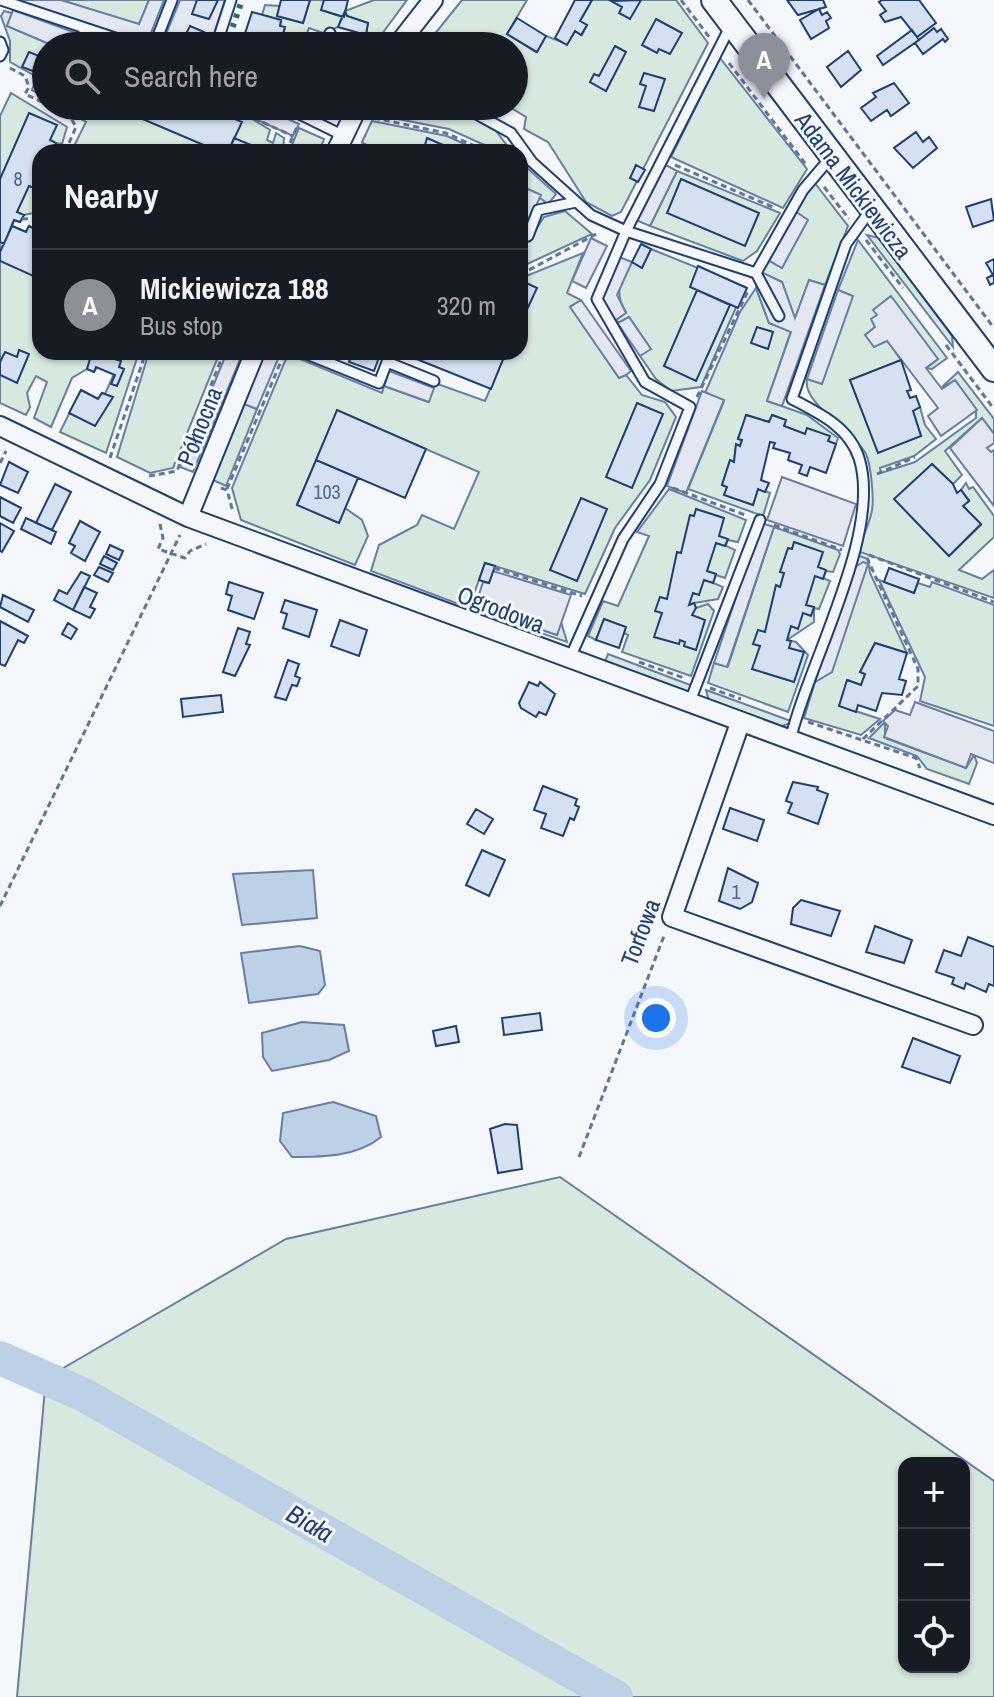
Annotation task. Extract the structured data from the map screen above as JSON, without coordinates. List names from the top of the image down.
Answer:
{
  "streets": {
    "main road": ["Adama Mickiewicza"],
    "street": ["Północna", "Ogrodowa", "Torfowa"]
  },
  "crossings": [
    ["Północna", "Ogrodowa"],
    ["Ogrodowa", "Torfowa"]
  ],
  "water": ["Biała"],
  "house_numbers": ["8", "103", "1"],
  "page": {
    "search": "Search here",
    "pins": "A",
    "heading": "Nearby",
    "list": [
      {
        "mark": "A",
        "name": "Mickiewicza 188",
        "note": "Bus stop",
        "value": "320 m"
      }
    ],
    "map_buttons": ["+", "−"]
  }
}
